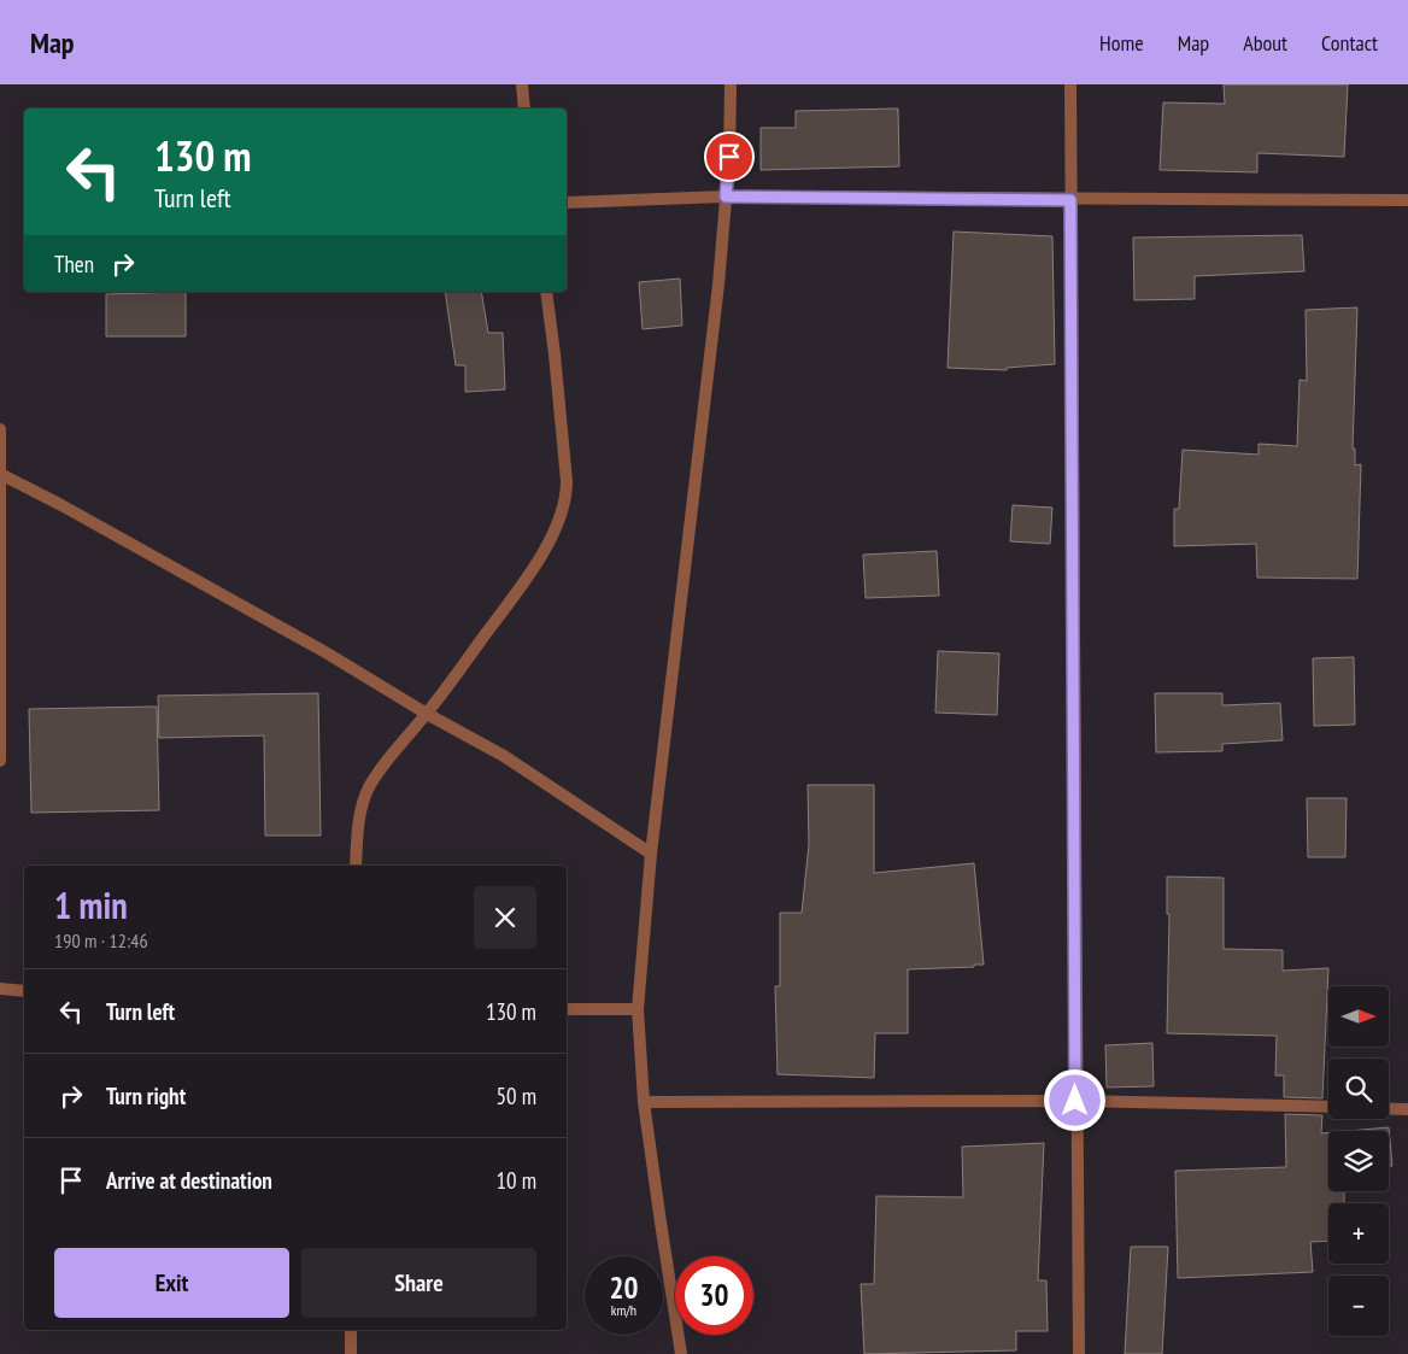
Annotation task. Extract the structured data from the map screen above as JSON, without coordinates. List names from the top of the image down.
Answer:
{
  "north": "right",
  "page": {
    "header": "Map",
    "nav": [
      "Home",
      "Map",
      "About",
      "Contact"
    ],
    "turn": ["130 m", "Turn left"],
    "then": "Then",
    "heading": ["1 min", "190 m · 12:46"],
    "list": [
      {
        "name": "Turn left",
        "value": "130 m"
      },
      {
        "name": "Turn right",
        "value": "50 m"
      },
      {
        "name": "Arrive at destination",
        "value": "10 m"
      }
    ],
    "map_buttons": ["+", "−"],
    "buttons": ["Exit", "Share"],
    "speed": "20 km/h",
    "limit": "30"
  }
}
